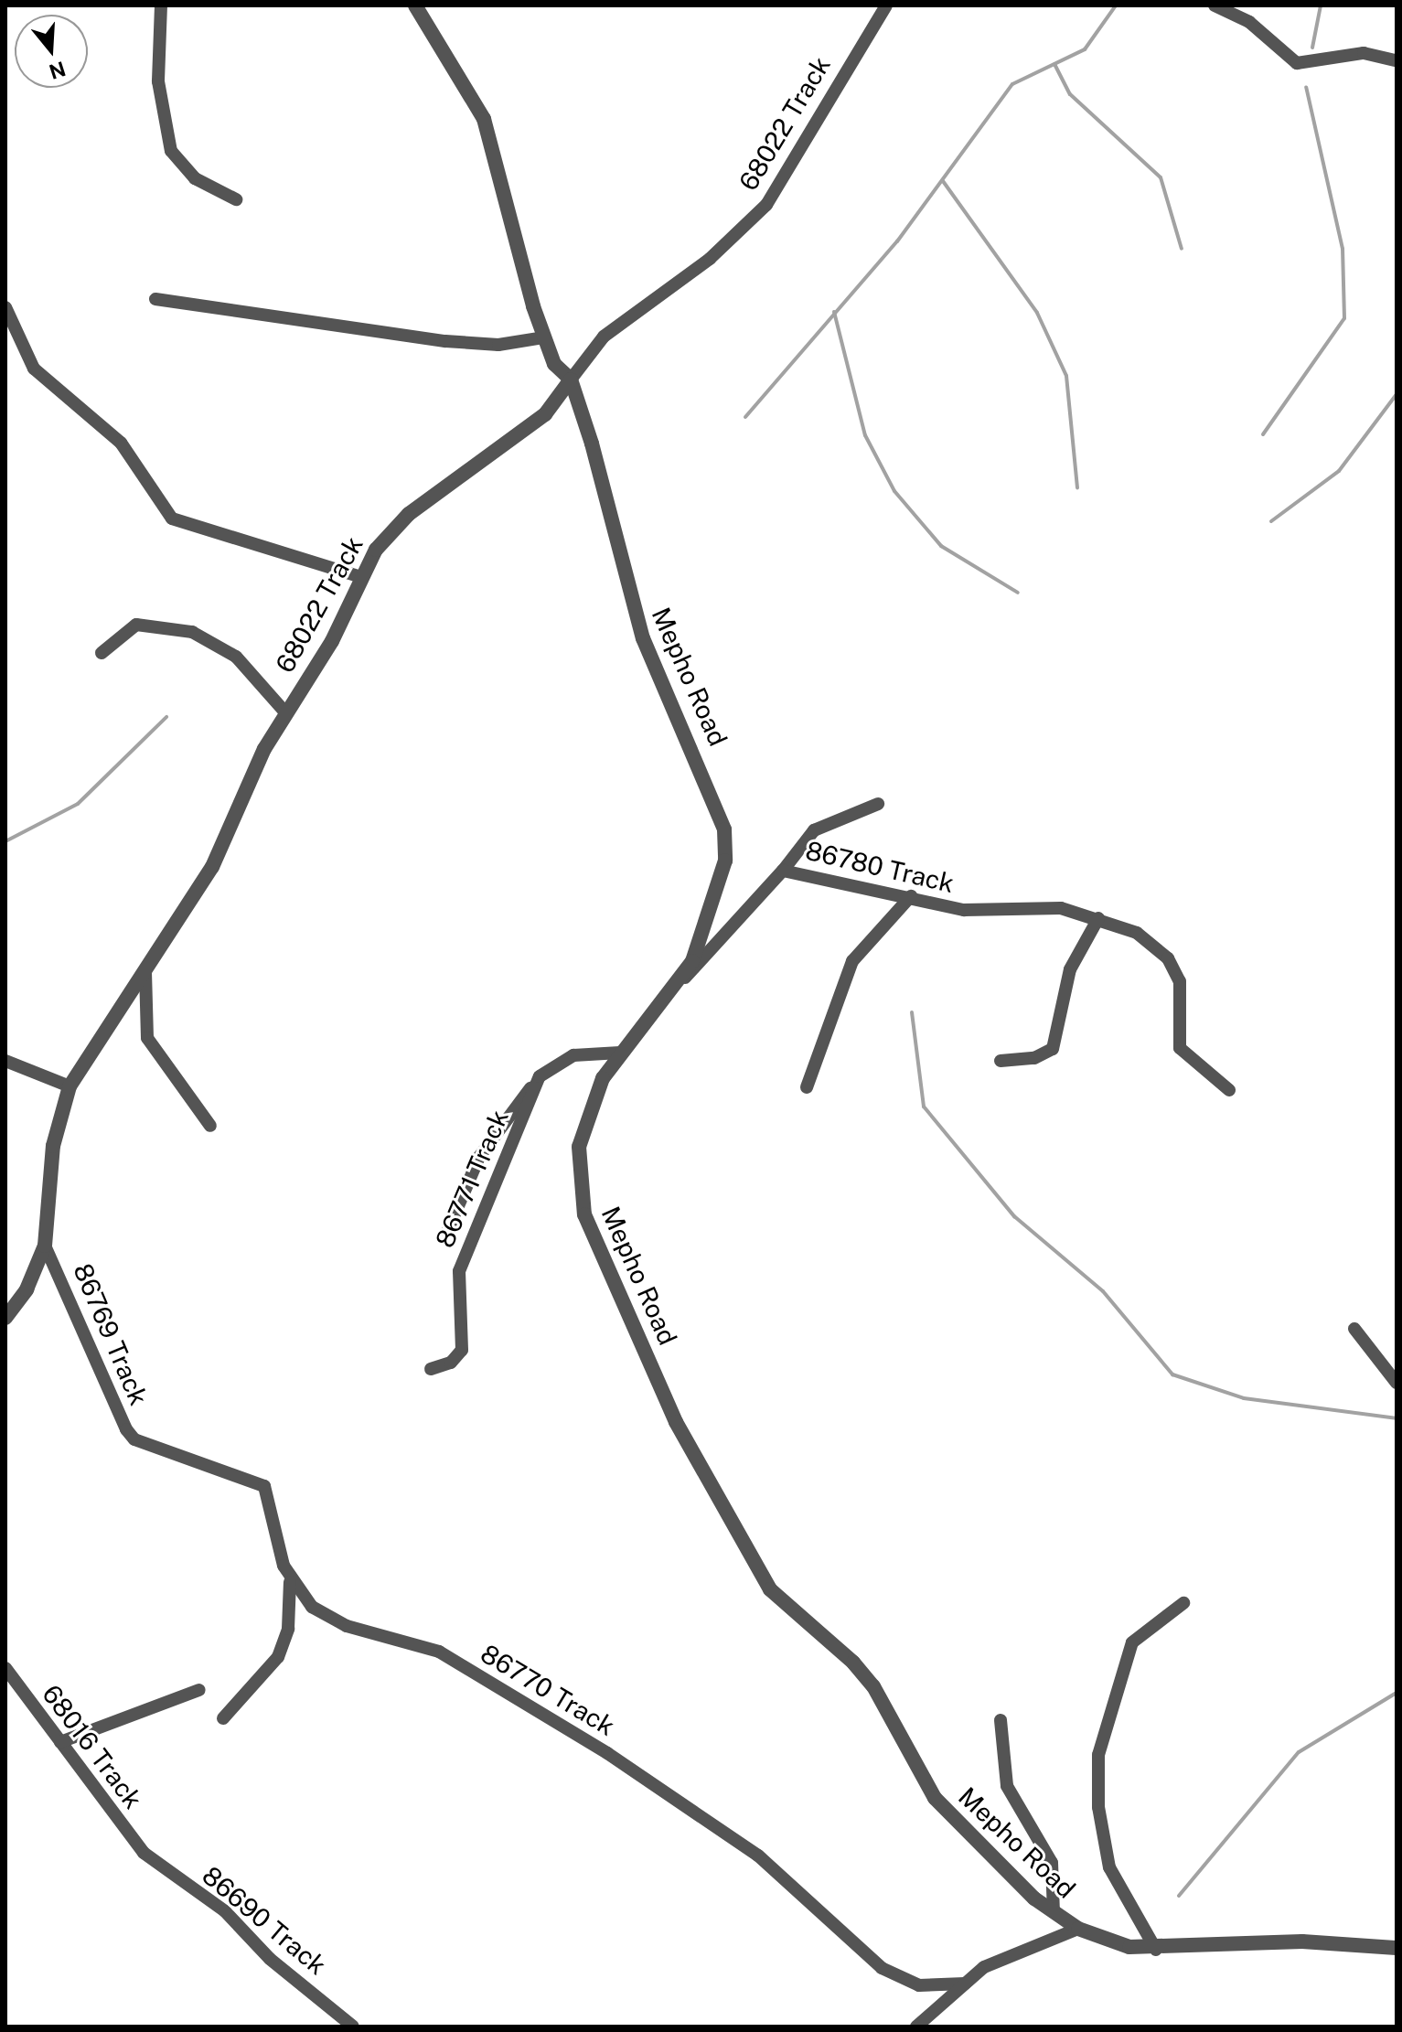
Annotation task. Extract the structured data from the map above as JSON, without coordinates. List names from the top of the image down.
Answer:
{
  "streets": {
    "street": [
      "68022 Track",
      "Mepho Road",
      "86780 Track",
      "86771 Track",
      "86769 Track",
      "86770 Track",
      "68016 Track",
      "86690 Track"
    ]
  },
  "crossings": [
    ["68022 Track", "Mepho Road"],
    ["68022 Track", "86769 Track"],
    ["Mepho Road", "86780 Track"],
    ["86769 Track", "86770 Track"],
    ["68016 Track", "86690 Track"]
  ],
  "north": "bottom"
}
